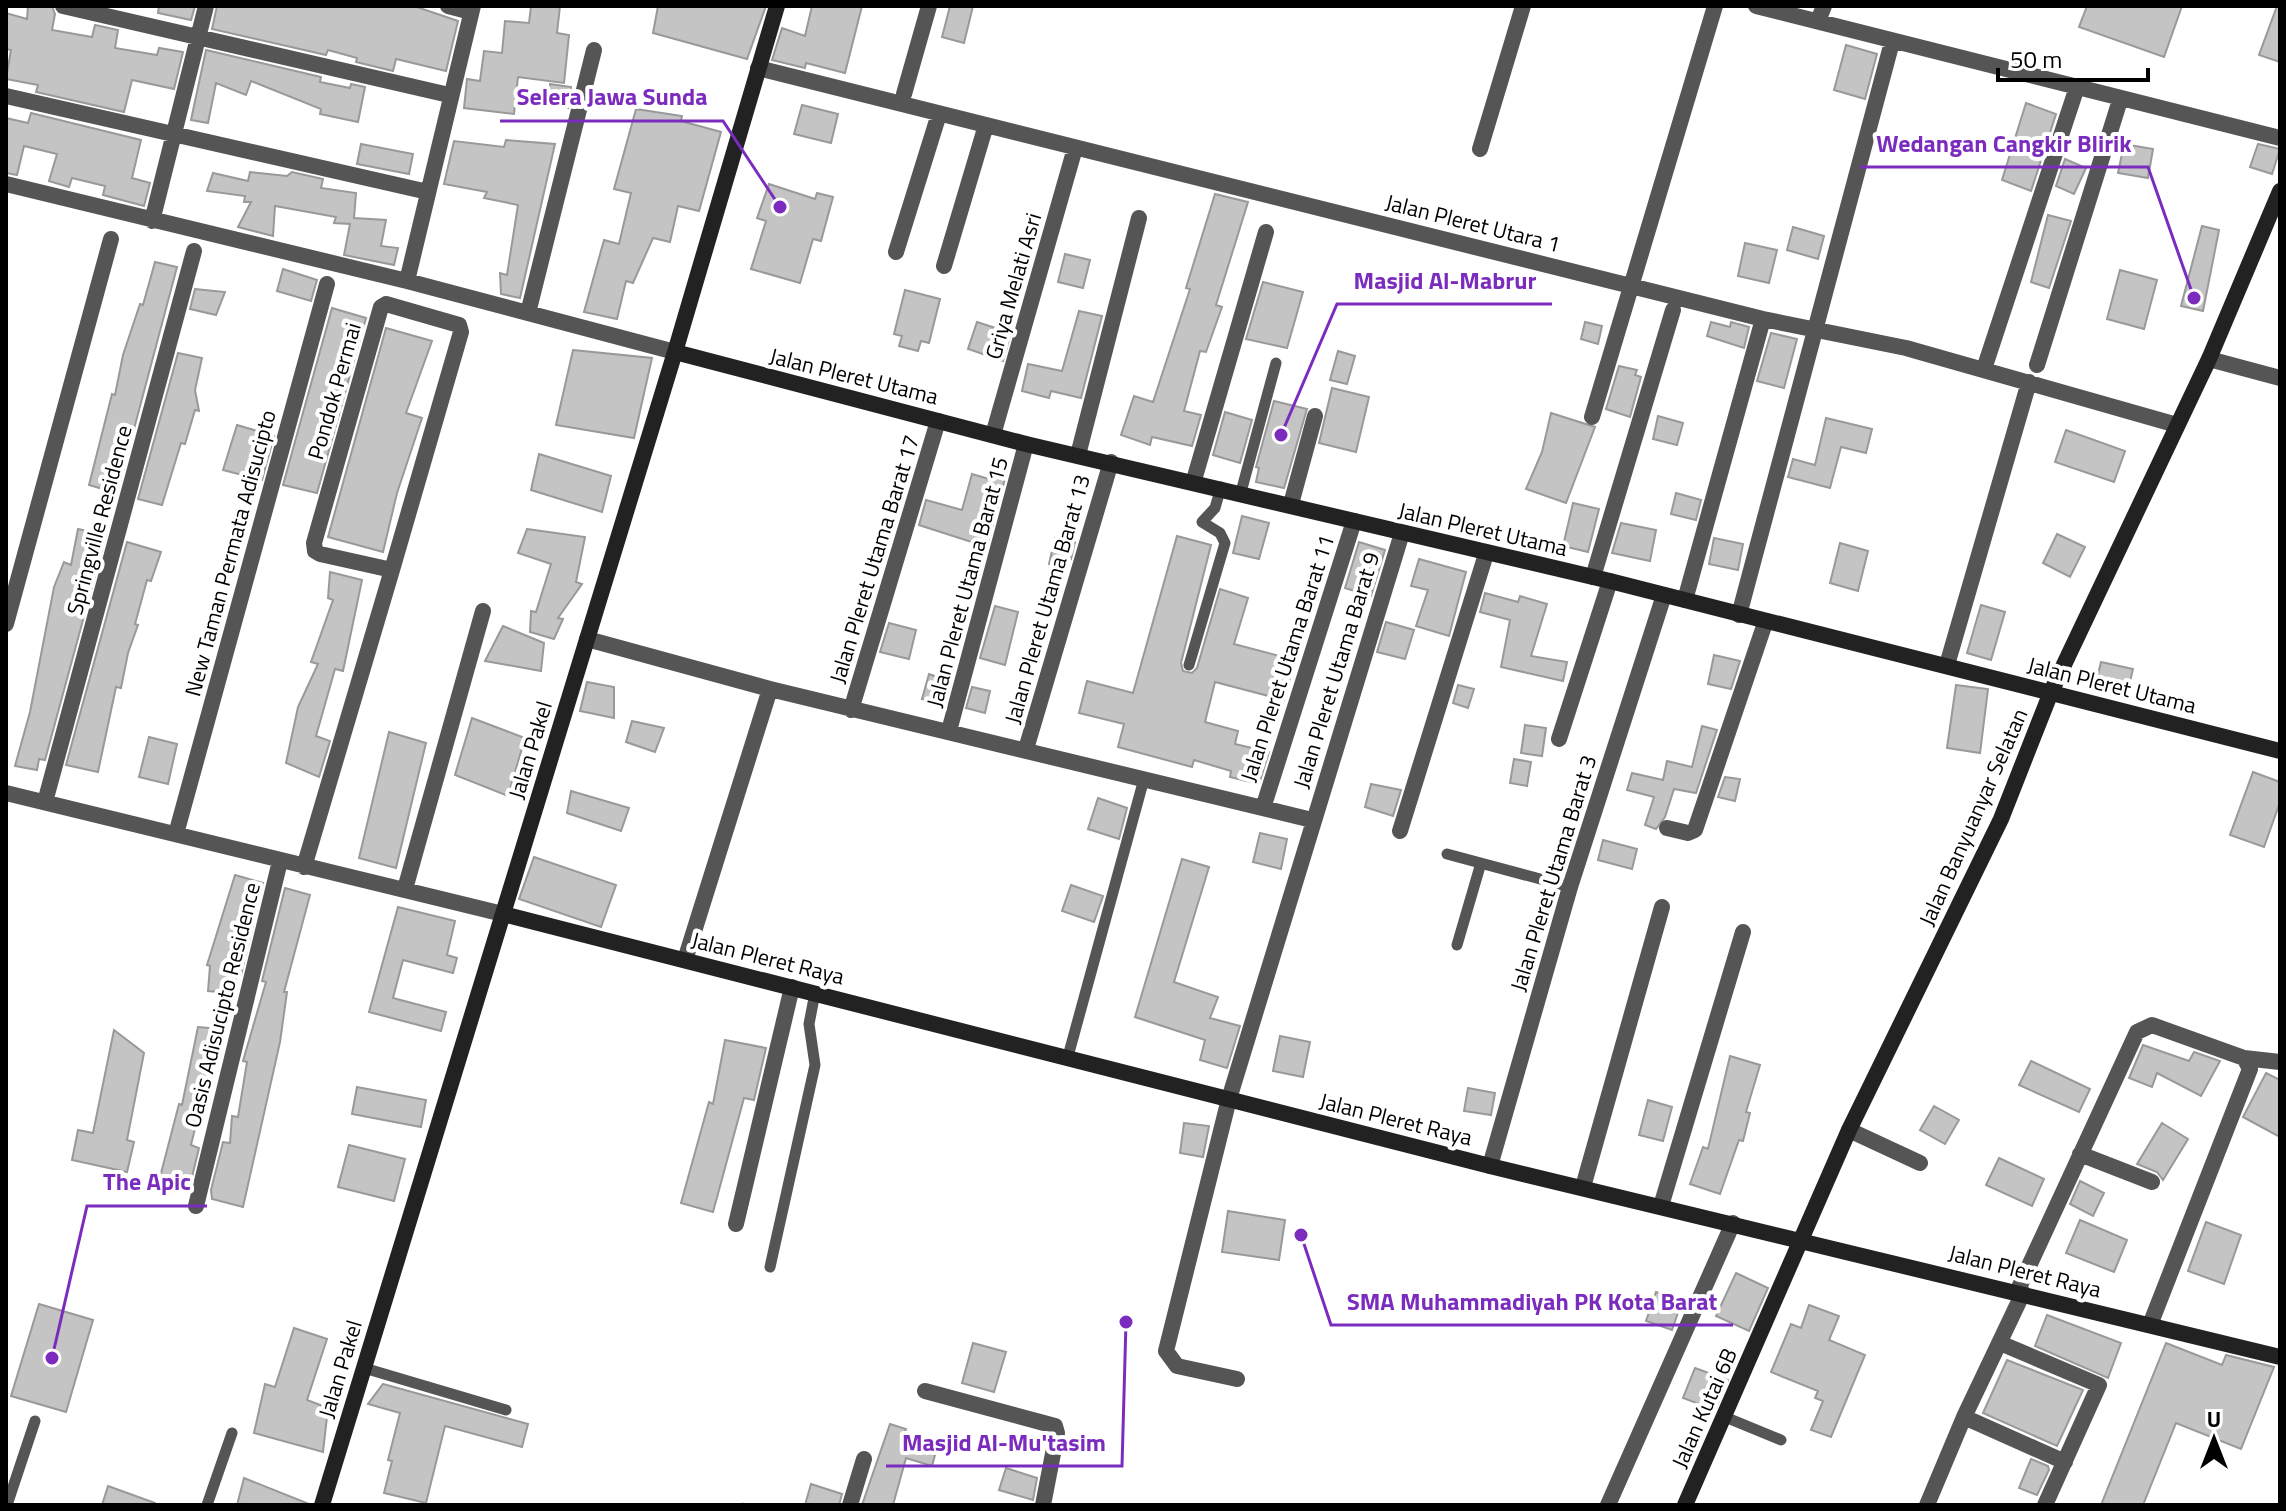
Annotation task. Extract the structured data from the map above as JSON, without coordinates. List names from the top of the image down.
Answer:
{
  "streets": {
    "street": [
      "Jalan Pleret Utara 1",
      "Griya Melati Asri",
      "Jalan Pleret Utama",
      "Pondok Permai",
      "Springville Residence",
      "New Taman Permata Adisucipto",
      "Jalan Pleret Utama Barat 17",
      "Jalan Pleret Utama Barat 15",
      "Jalan Pleret Utama Barat 13",
      "Jalan Pleret Utama Barat 11",
      "Jalan Pleret Utama Barat 9",
      "Jalan Pakel",
      "Jalan Banyuanyar Selatan",
      "Jalan Pleret Utama Barat 3",
      "Jalan Pleret Raya",
      "Oasis Adisucipto Residence",
      "Jalan Kutai 6B"
    ]
  },
  "crossings": [
    ["Jalan Pleret Utara 1", "Griya Melati Asri"],
    ["Jalan Pleret Utara 1", "Jalan Pakel"],
    ["Jalan Pleret Utara 1", "Jalan Banyuanyar Selatan"],
    ["Griya Melati Asri", "Jalan Pleret Utama"],
    ["Jalan Pleret Utama", "Jalan Pleret Utama Barat 17"],
    ["Jalan Pleret Utama", "Jalan Pleret Utama Barat 15"],
    ["Jalan Pleret Utama", "Jalan Pleret Utama Barat 13"],
    ["Jalan Pleret Utama", "Jalan Pleret Utama Barat 11"],
    ["Jalan Pleret Utama", "Jalan Pleret Utama Barat 9"],
    ["Jalan Pleret Utama", "Jalan Pakel"],
    ["Jalan Pleret Utama", "Jalan Banyuanyar Selatan"],
    ["Jalan Pleret Utama", "Jalan Pleret Utama Barat 3"],
    ["Jalan Pleret Utama Barat 9", "Jalan Pleret Raya"],
    ["Jalan Pakel", "Jalan Pleret Raya"],
    ["Jalan Banyuanyar Selatan", "Jalan Pleret Raya"],
    ["Jalan Banyuanyar Selatan", "Jalan Kutai 6B"],
    ["Jalan Pleret Utama Barat 3", "Jalan Pleret Raya"],
    ["Jalan Pleret Raya", "Jalan Kutai 6B"]
  ],
  "places": [
    "Selera Jawa Sunda",
    "Wedangan Cangkir Blirik",
    "Masjid Al-Mabrur",
    "SMA Muhammadiyah PK Kota Barat",
    "Masjid Al-Mu'tasim",
    "The Apic"
  ],
  "scale_bar": "50 m",
  "north": "top"
}
